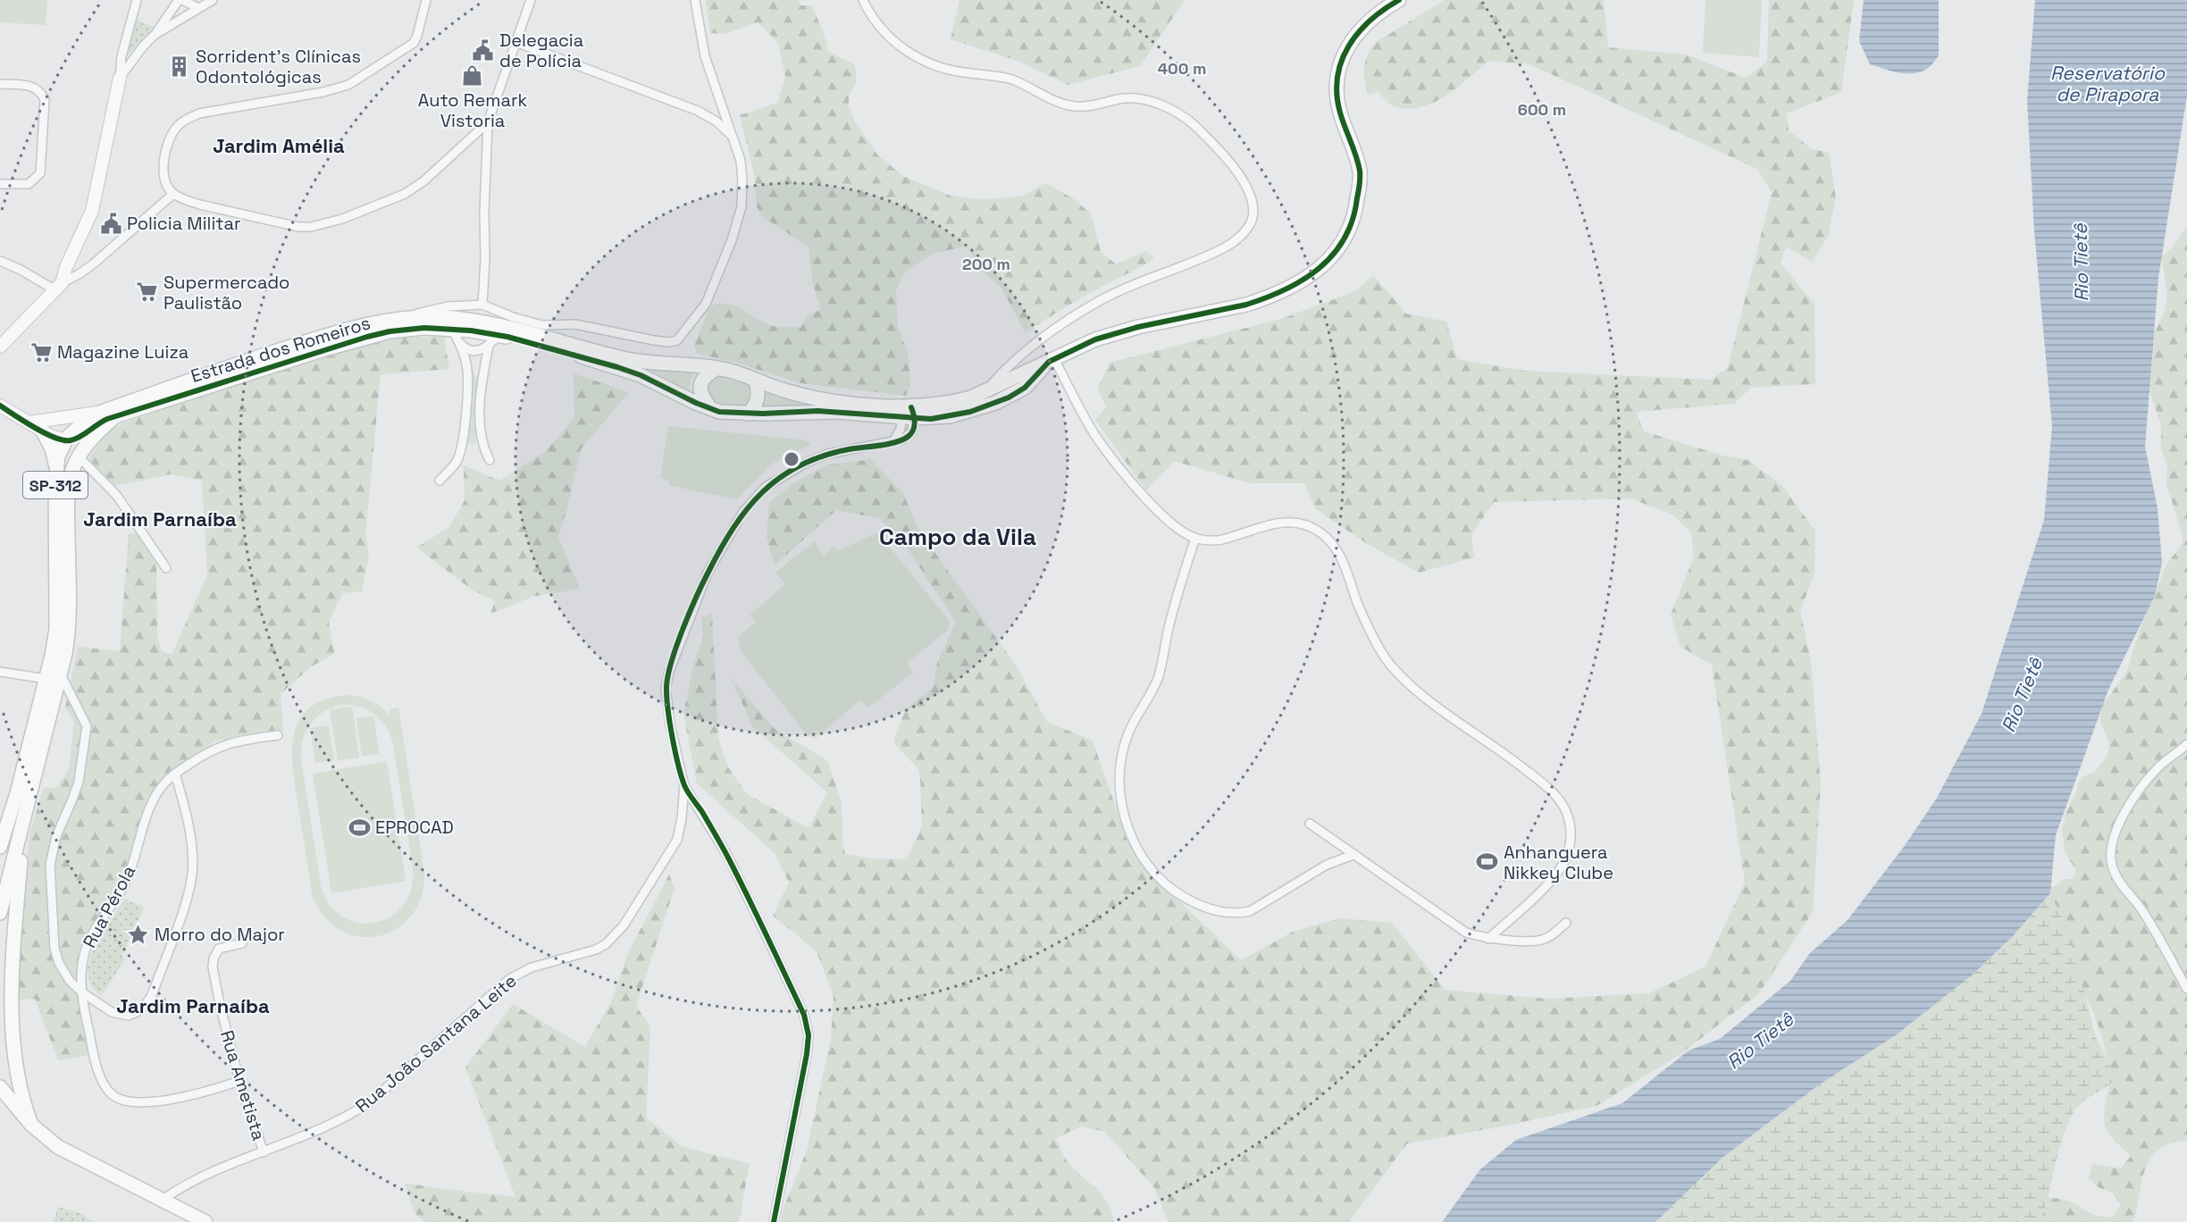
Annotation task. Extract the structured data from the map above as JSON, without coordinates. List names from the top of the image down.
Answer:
{
  "streets": {
    "main road": ["Estrada dos Romeiros", "SP-312"],
    "street": ["Rua Pérola", "Rua João Santana Leite", "Rua Ametista"]
  },
  "crossings": [
    ["Estrada dos Romeiros", "SP-312"],
    ["Rua Pérola", "Rua Ametista"],
    ["Rua João Santana Leite", "Rua Ametista"]
  ],
  "districts": [
    "Jardim Amélia",
    "Jardim Parnaíba",
    "Campo da Vila",
    "Jardim Parnaíba"
  ],
  "water": ["Reservatório de Pirapora", "Rio Tietê"],
  "places": {
    "public building": ["Delegacia de Polícia", "Policia Militar"],
    "building": ["Sorrident's Clínicas Odontológicas"],
    "shop": ["Auto Remark Vistoria"],
    "supermarket": ["Supermercado Paulistão", "Magazine Luiza"],
    "sports": ["EPROCAD", "Anhanguera Nikkey Clube"],
    "place": ["Morro do Major"]
  },
  "rings": ["400 m", "600 m", "200 m"]
}
